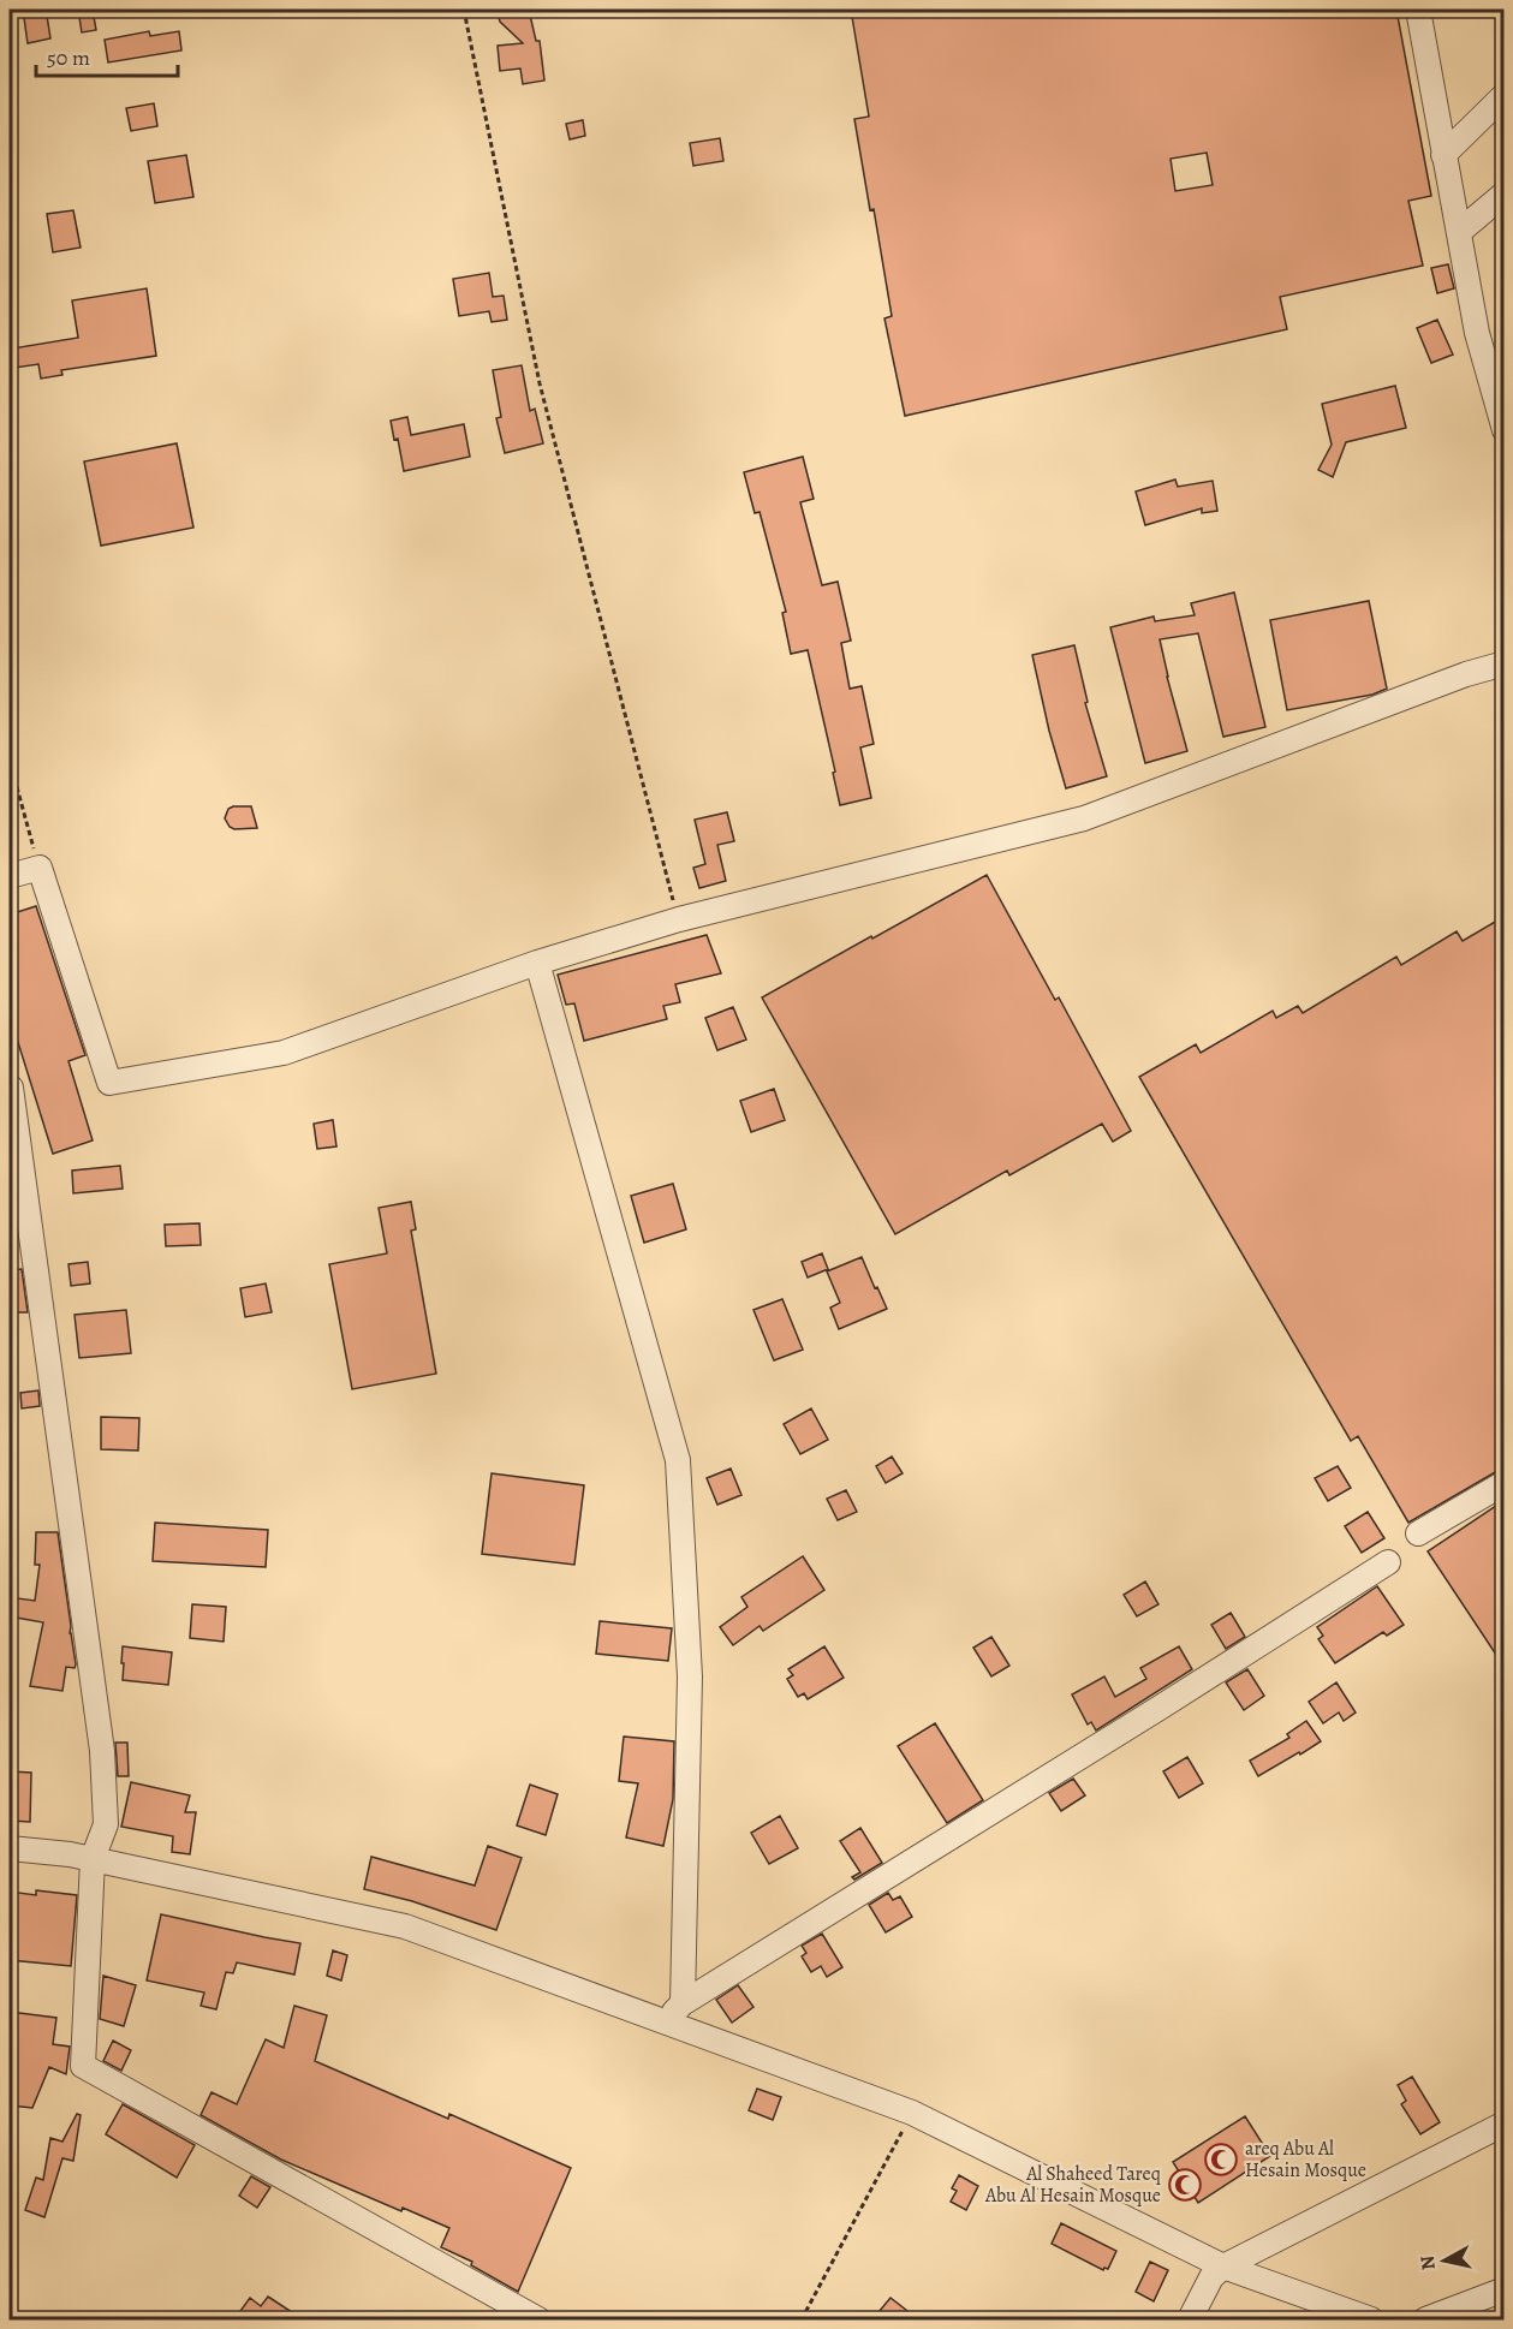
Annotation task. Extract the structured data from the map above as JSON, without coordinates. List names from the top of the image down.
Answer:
{
  "places": {
    "mosque": ["areq Abu Al Hesain Mosque", "Al Shaheed Tareq Abu Al Hesain Mosque"]
  },
  "scale_bar": "50 m",
  "north": "left"
}
